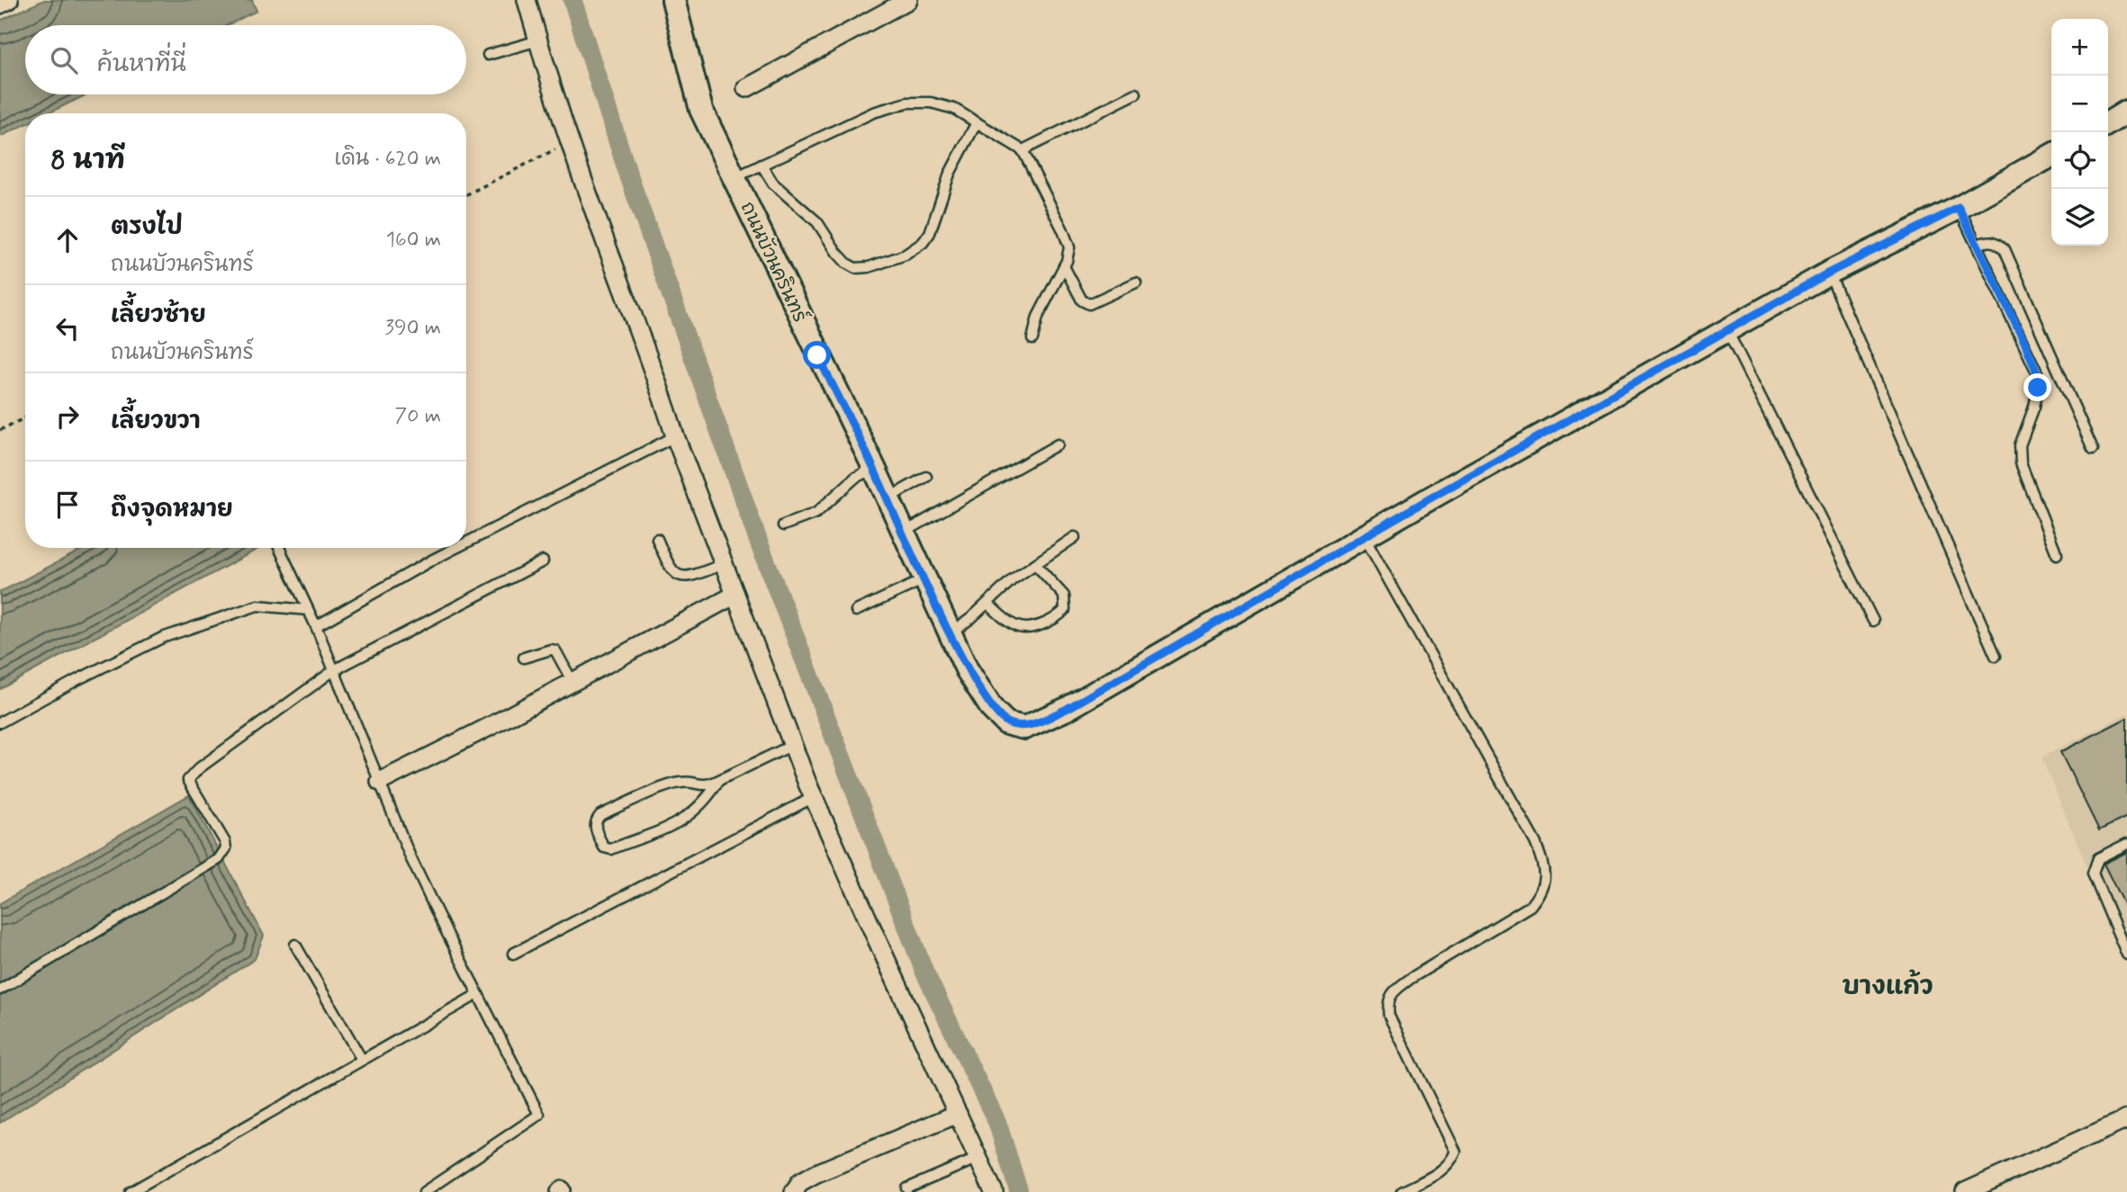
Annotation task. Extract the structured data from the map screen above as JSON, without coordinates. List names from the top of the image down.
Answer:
{
  "streets": {
    "street": ["ถนนบัวนครินทร์"]
  },
  "districts": ["บางแก้ว"],
  "page": {
    "map_buttons": ["+", "−"],
    "search": "ค้นหาที่นี่",
    "heading": ["8 นาที", "เดิน · 620 m"],
    "list": [
      ["ตรงไป", "ถนนบัวนครินทร์", "160 m"],
      ["เลี้ยวซ้าย", "ถนนบัวนครินทร์", "390 m"],
      ["เลี้ยวขวา", "70 m"],
      "ถึงจุดหมาย"
    ]
  }
}
